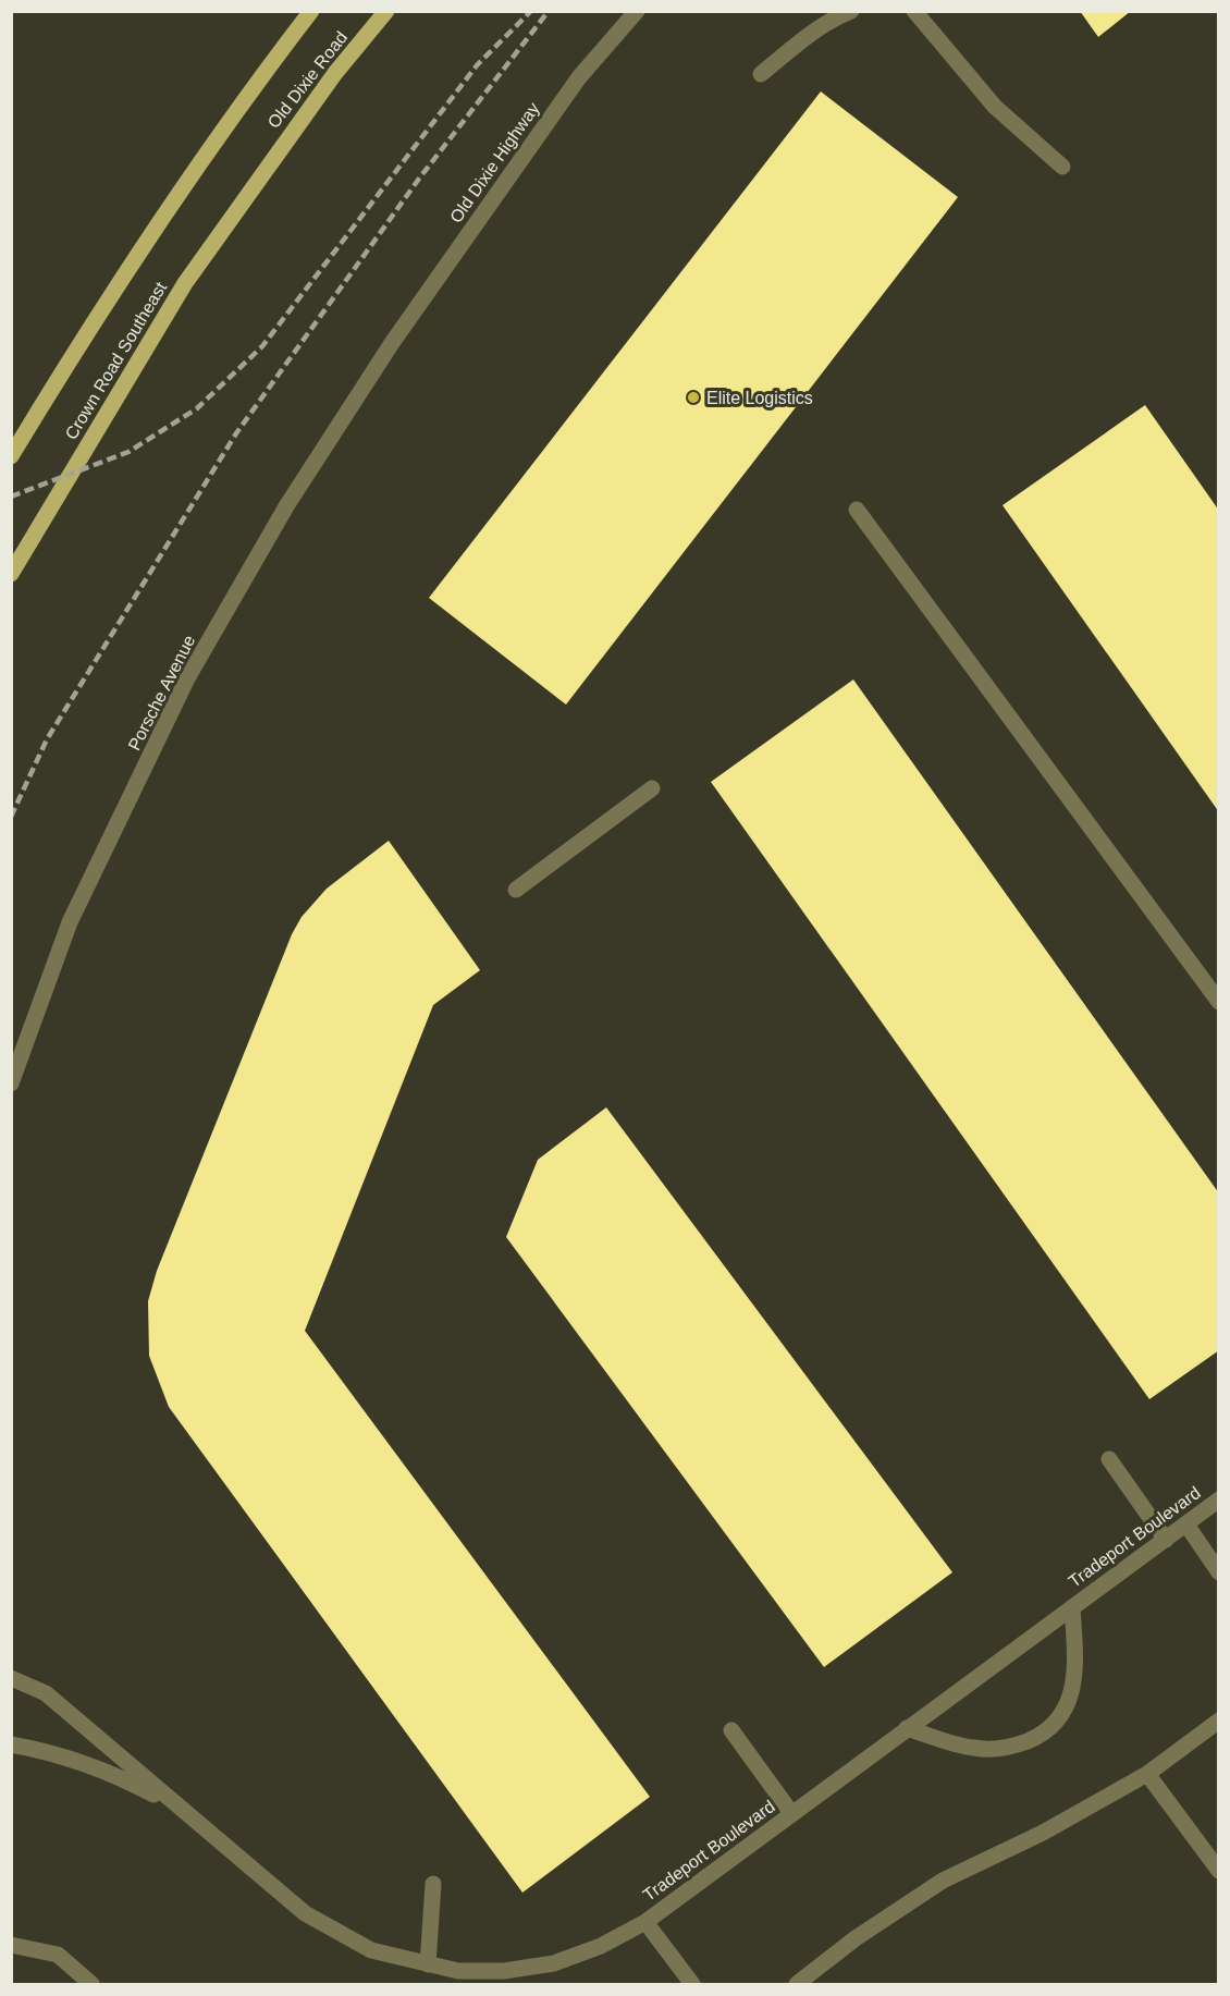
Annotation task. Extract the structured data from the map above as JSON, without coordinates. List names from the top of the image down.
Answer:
{
  "streets": {
    "main road": ["Old Dixie Road", "Crown Road Southeast"],
    "street": ["Old Dixie Highway", "Porsche Avenue", "Tradeport Boulevard"]
  },
  "crossings": [
    ["Old Dixie Road", "Crown Road Southeast"],
    ["Old Dixie Highway", "Porsche Avenue"]
  ],
  "places": ["Elite Logistics"]
}
